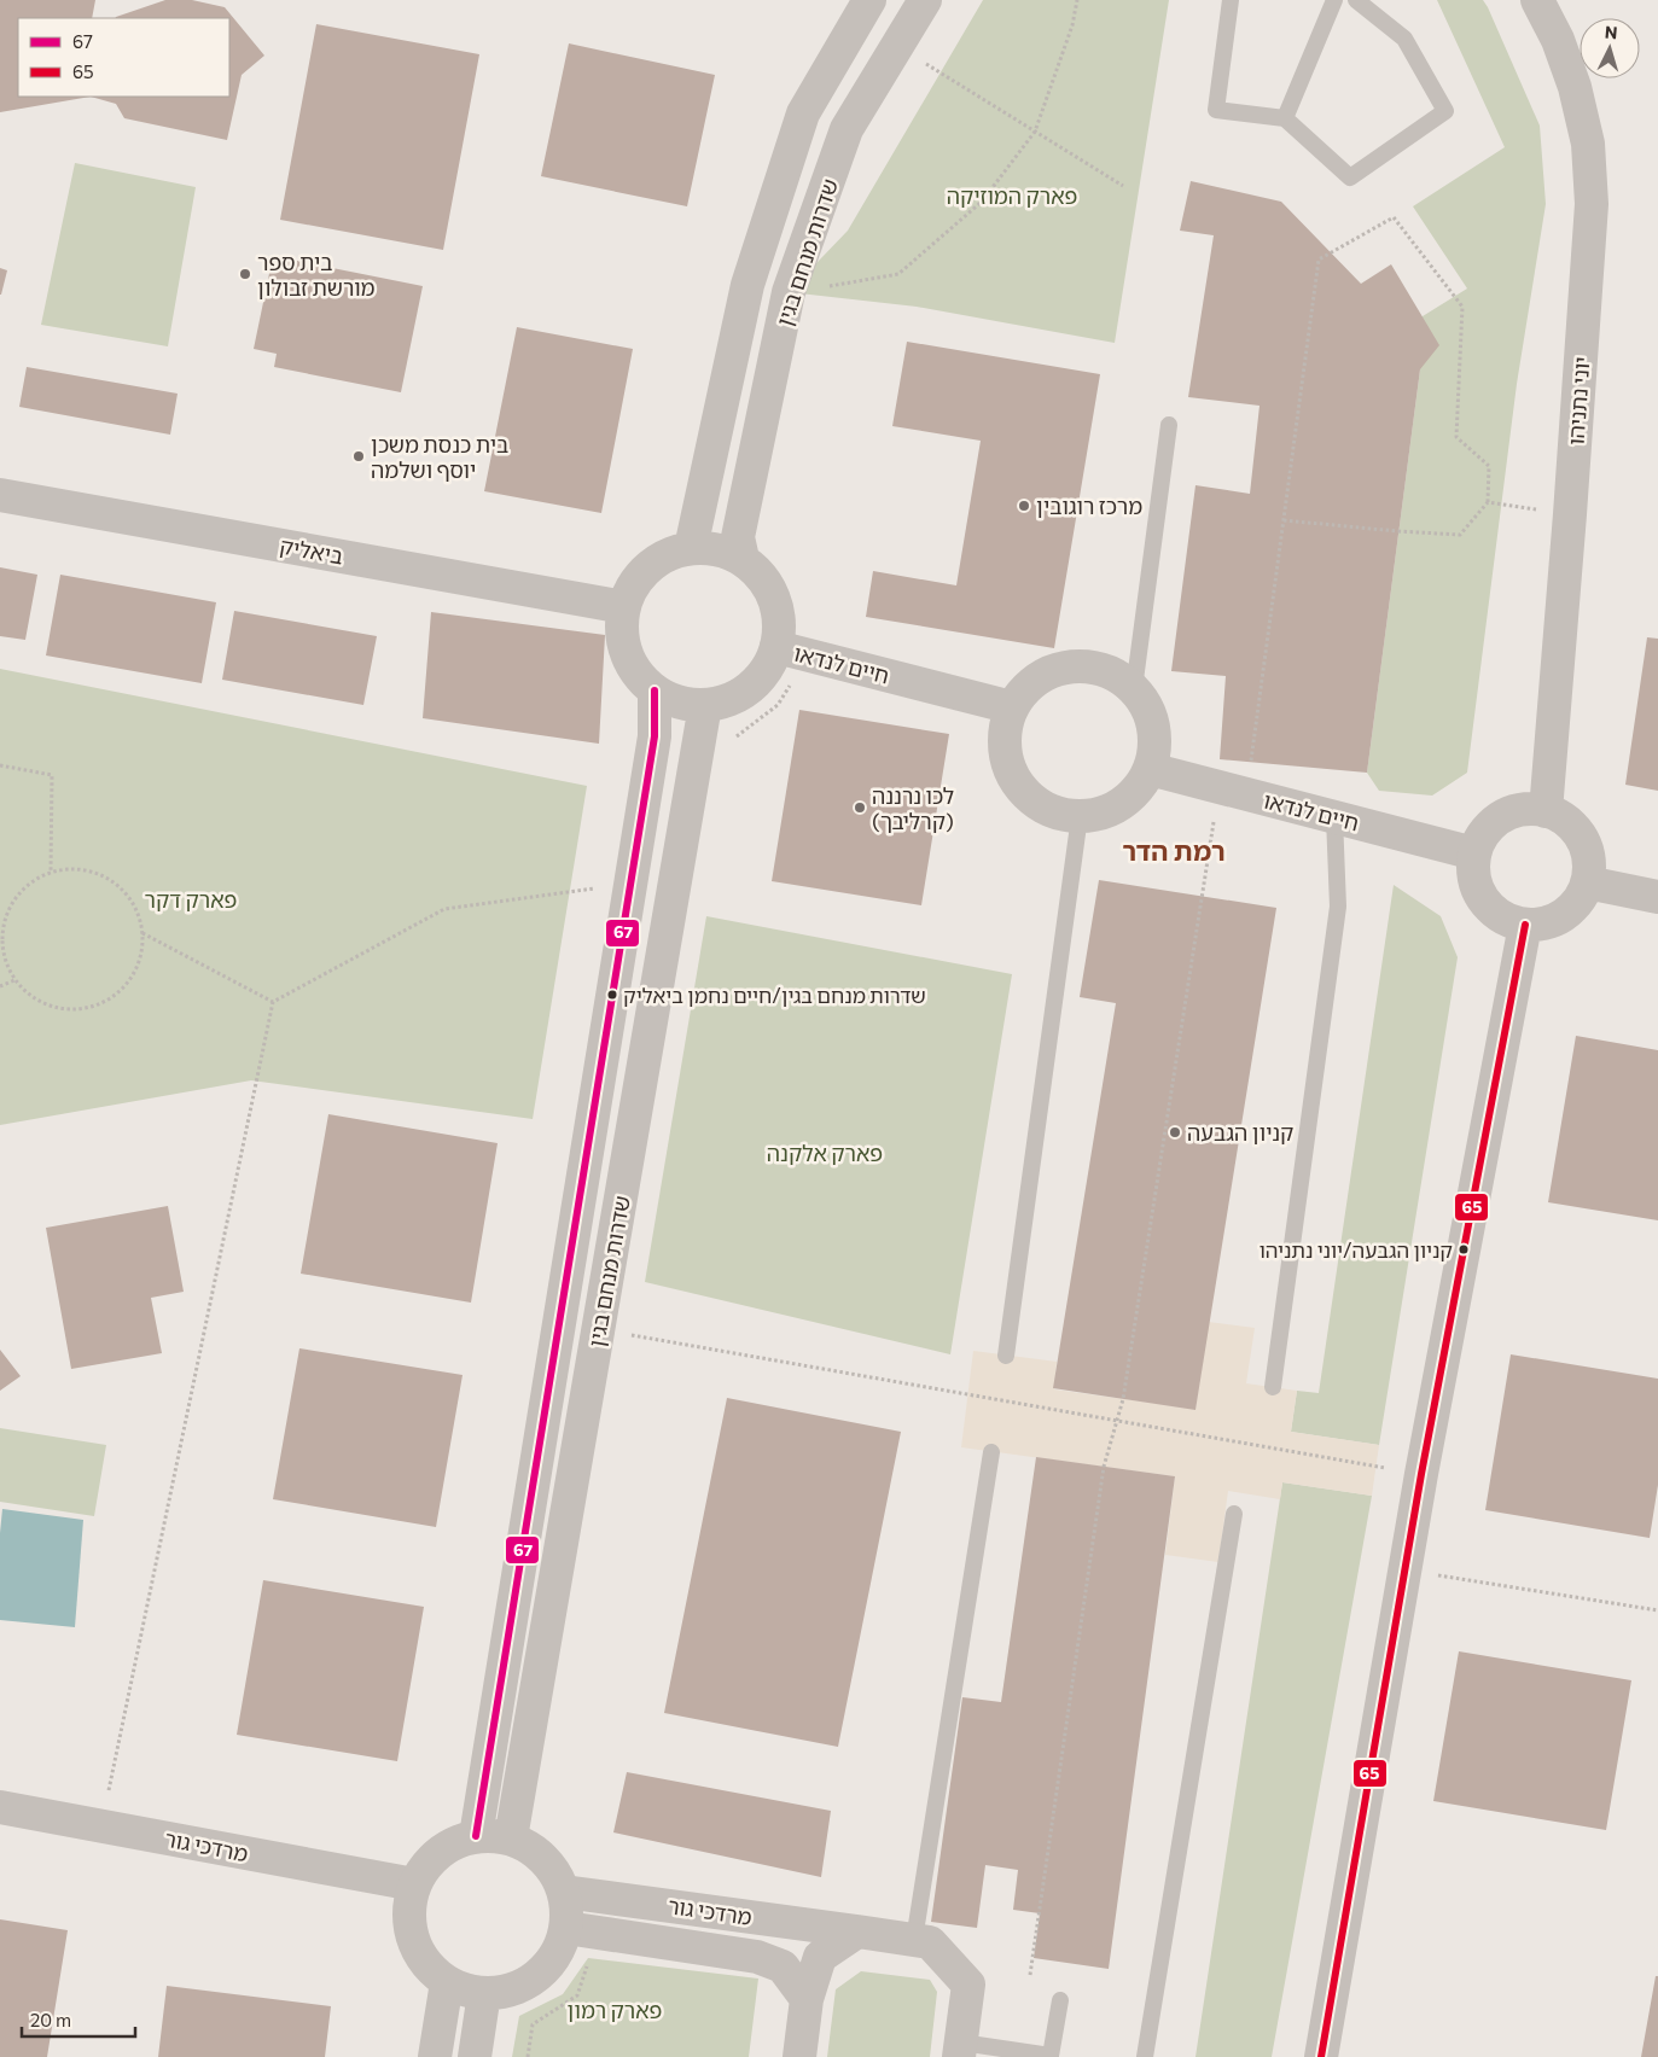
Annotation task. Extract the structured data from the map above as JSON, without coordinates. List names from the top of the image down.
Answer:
{
  "streets": {
    "street": [
      "שדרות מנחם בגין",
      "יוני נתניהו",
      "ביאליק",
      "חיים לנדאו",
      "מרדכי גור"
    ]
  },
  "crossings": [
    ["שדרות מנחם בגין", "ביאליק"],
    ["שדרות מנחם בגין", "חיים לנדאו"],
    ["שדרות מנחם בגין", "מרדכי גור"],
    ["יוני נתניהו", "חיים לנדאו"],
    ["ביאליק", "חיים לנדאו"]
  ],
  "districts": ["רמת הדר"],
  "parks": [
    "פארק המוזיקה",
    "פארק דקר",
    "פארק אלקנה",
    "פארק רמון"
  ],
  "places": [
    "בית ספר מורשת זבולון",
    "בית כנסת משכן יוסף ושלמה",
    "מרכז רוגובין",
    "לכו נרננה (קרליבך)",
    "שדרות מנחם בגין/חיים נחמן ביאליק",
    "קניון הגבעה",
    "קניון הגבעה/יוני נתניהו"
  ],
  "lines": ["transit line 67", "transit line 65"],
  "legend": ["67", "65"],
  "scale_bar": "20 m",
  "north": "top"
}
